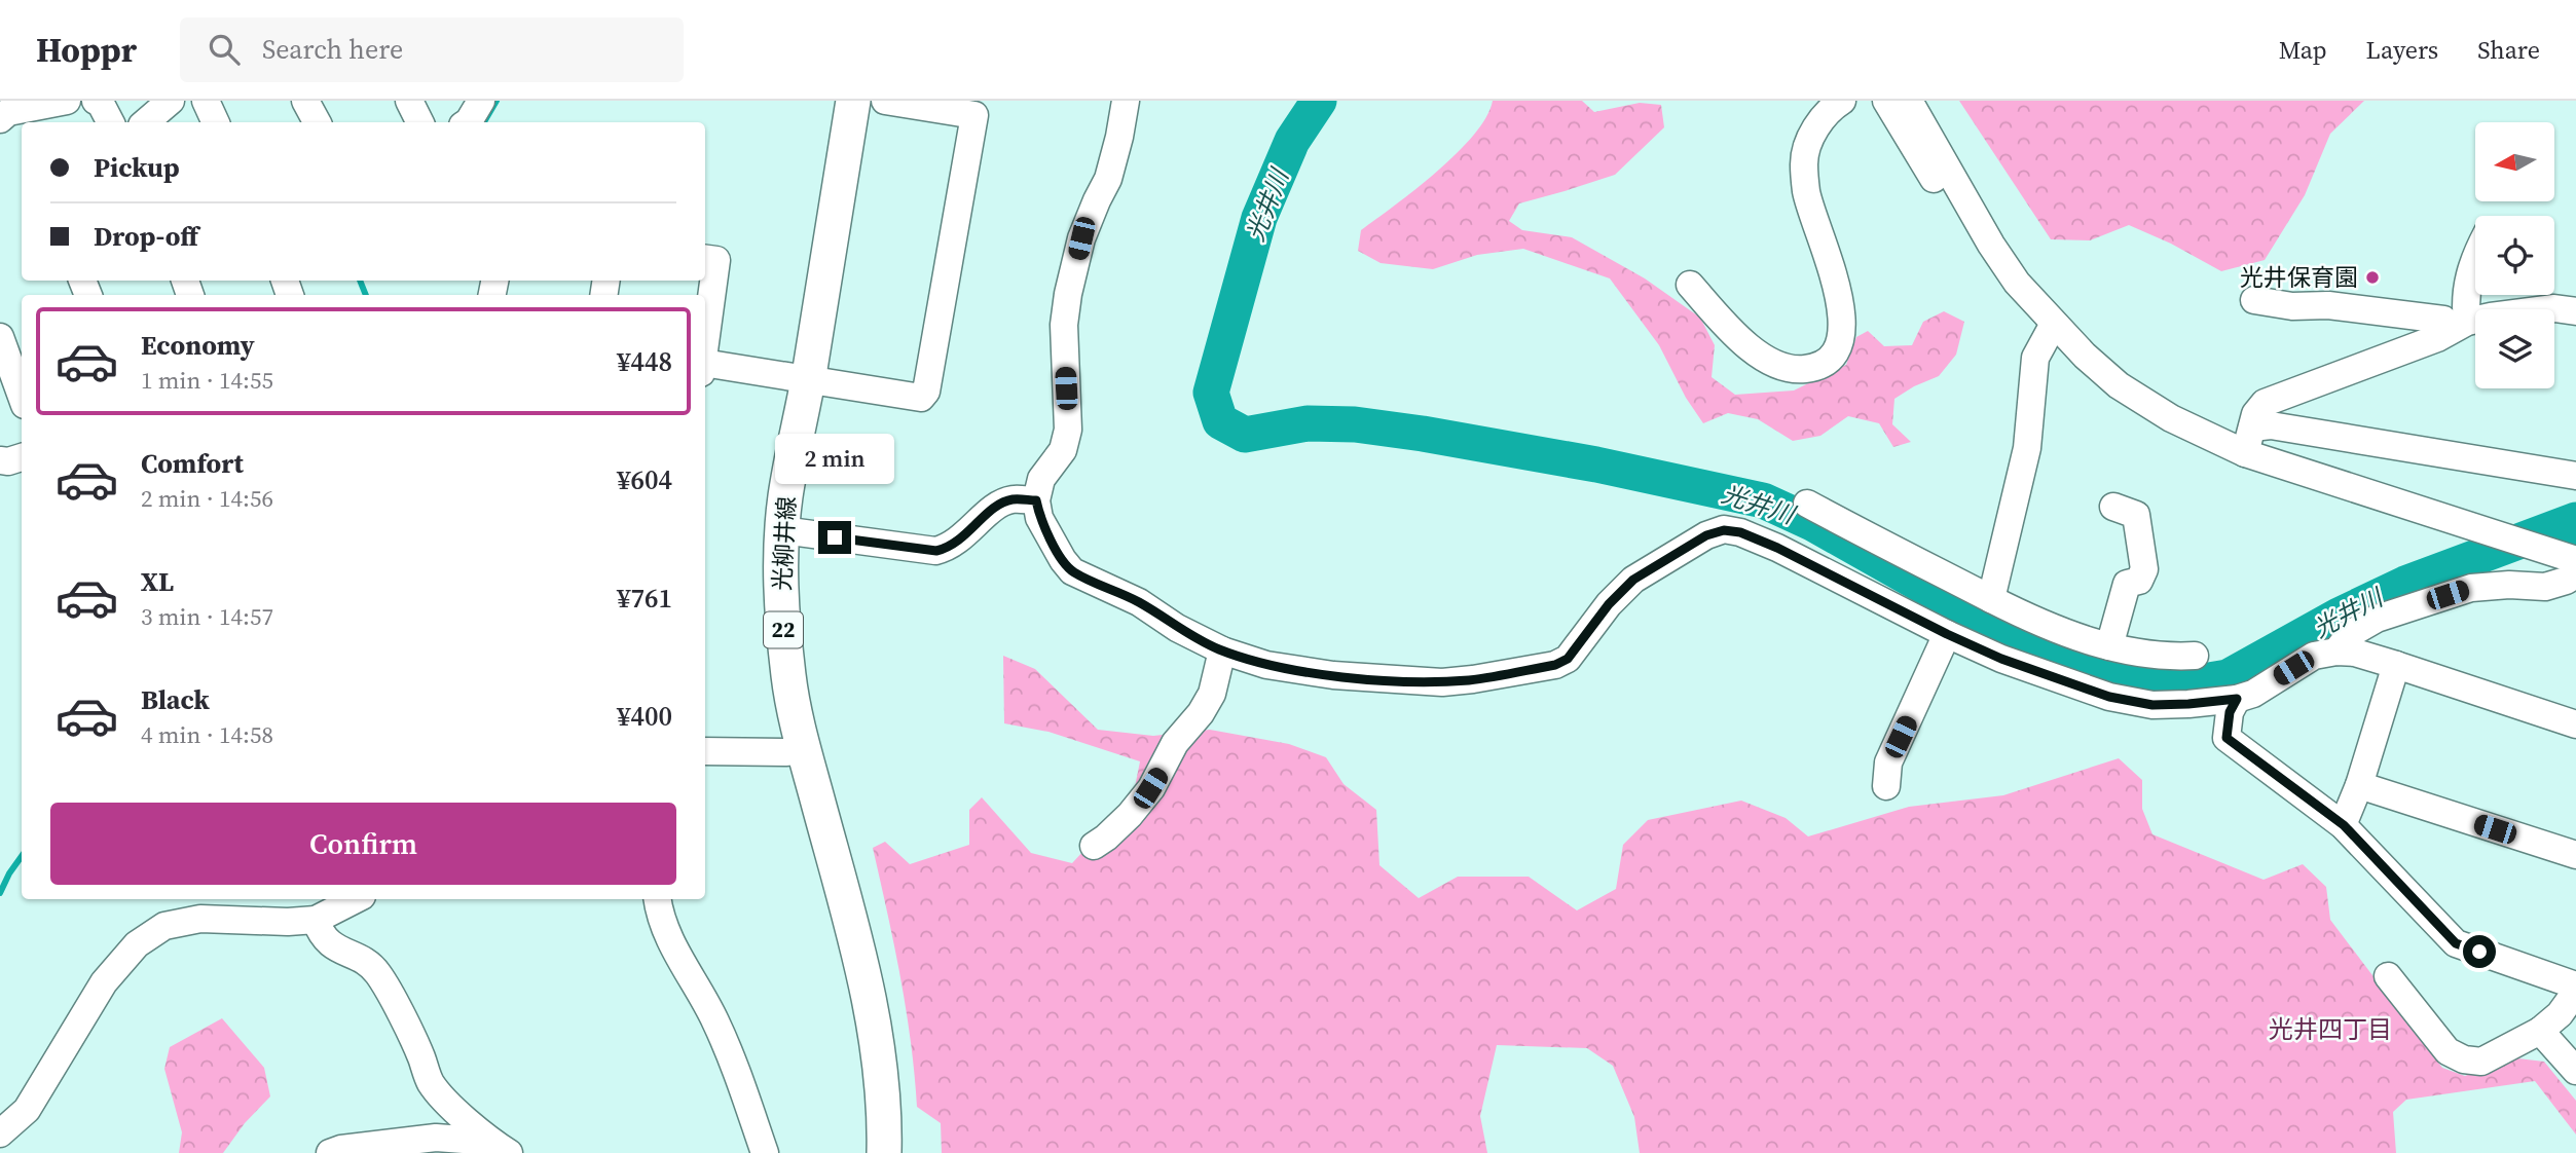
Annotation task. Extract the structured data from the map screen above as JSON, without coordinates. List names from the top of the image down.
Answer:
{
  "streets": {
    "main road": ["光柳井線", "22"]
  },
  "districts": ["光井四丁目"],
  "water": ["光井川"],
  "places": ["光井保育園"],
  "north": "left",
  "page": {
    "header": "Hoppr",
    "search": "Search here",
    "nav": ["Map", "Layers", "Share"],
    "banner": ["Pickup", "Drop-off"],
    "list": [
      {
        "name": "Economy",
        "note": "1 min · 14:55",
        "value": "¥448"
      },
      {
        "name": "Comfort",
        "note": "2 min · 14:56",
        "value": "¥604"
      },
      {
        "name": "XL",
        "note": "3 min · 14:57",
        "value": "¥761"
      },
      {
        "name": "Black",
        "note": "4 min · 14:58",
        "value": "¥400"
      }
    ],
    "bubble": "2 min",
    "buttons": "Confirm"
  }
}
